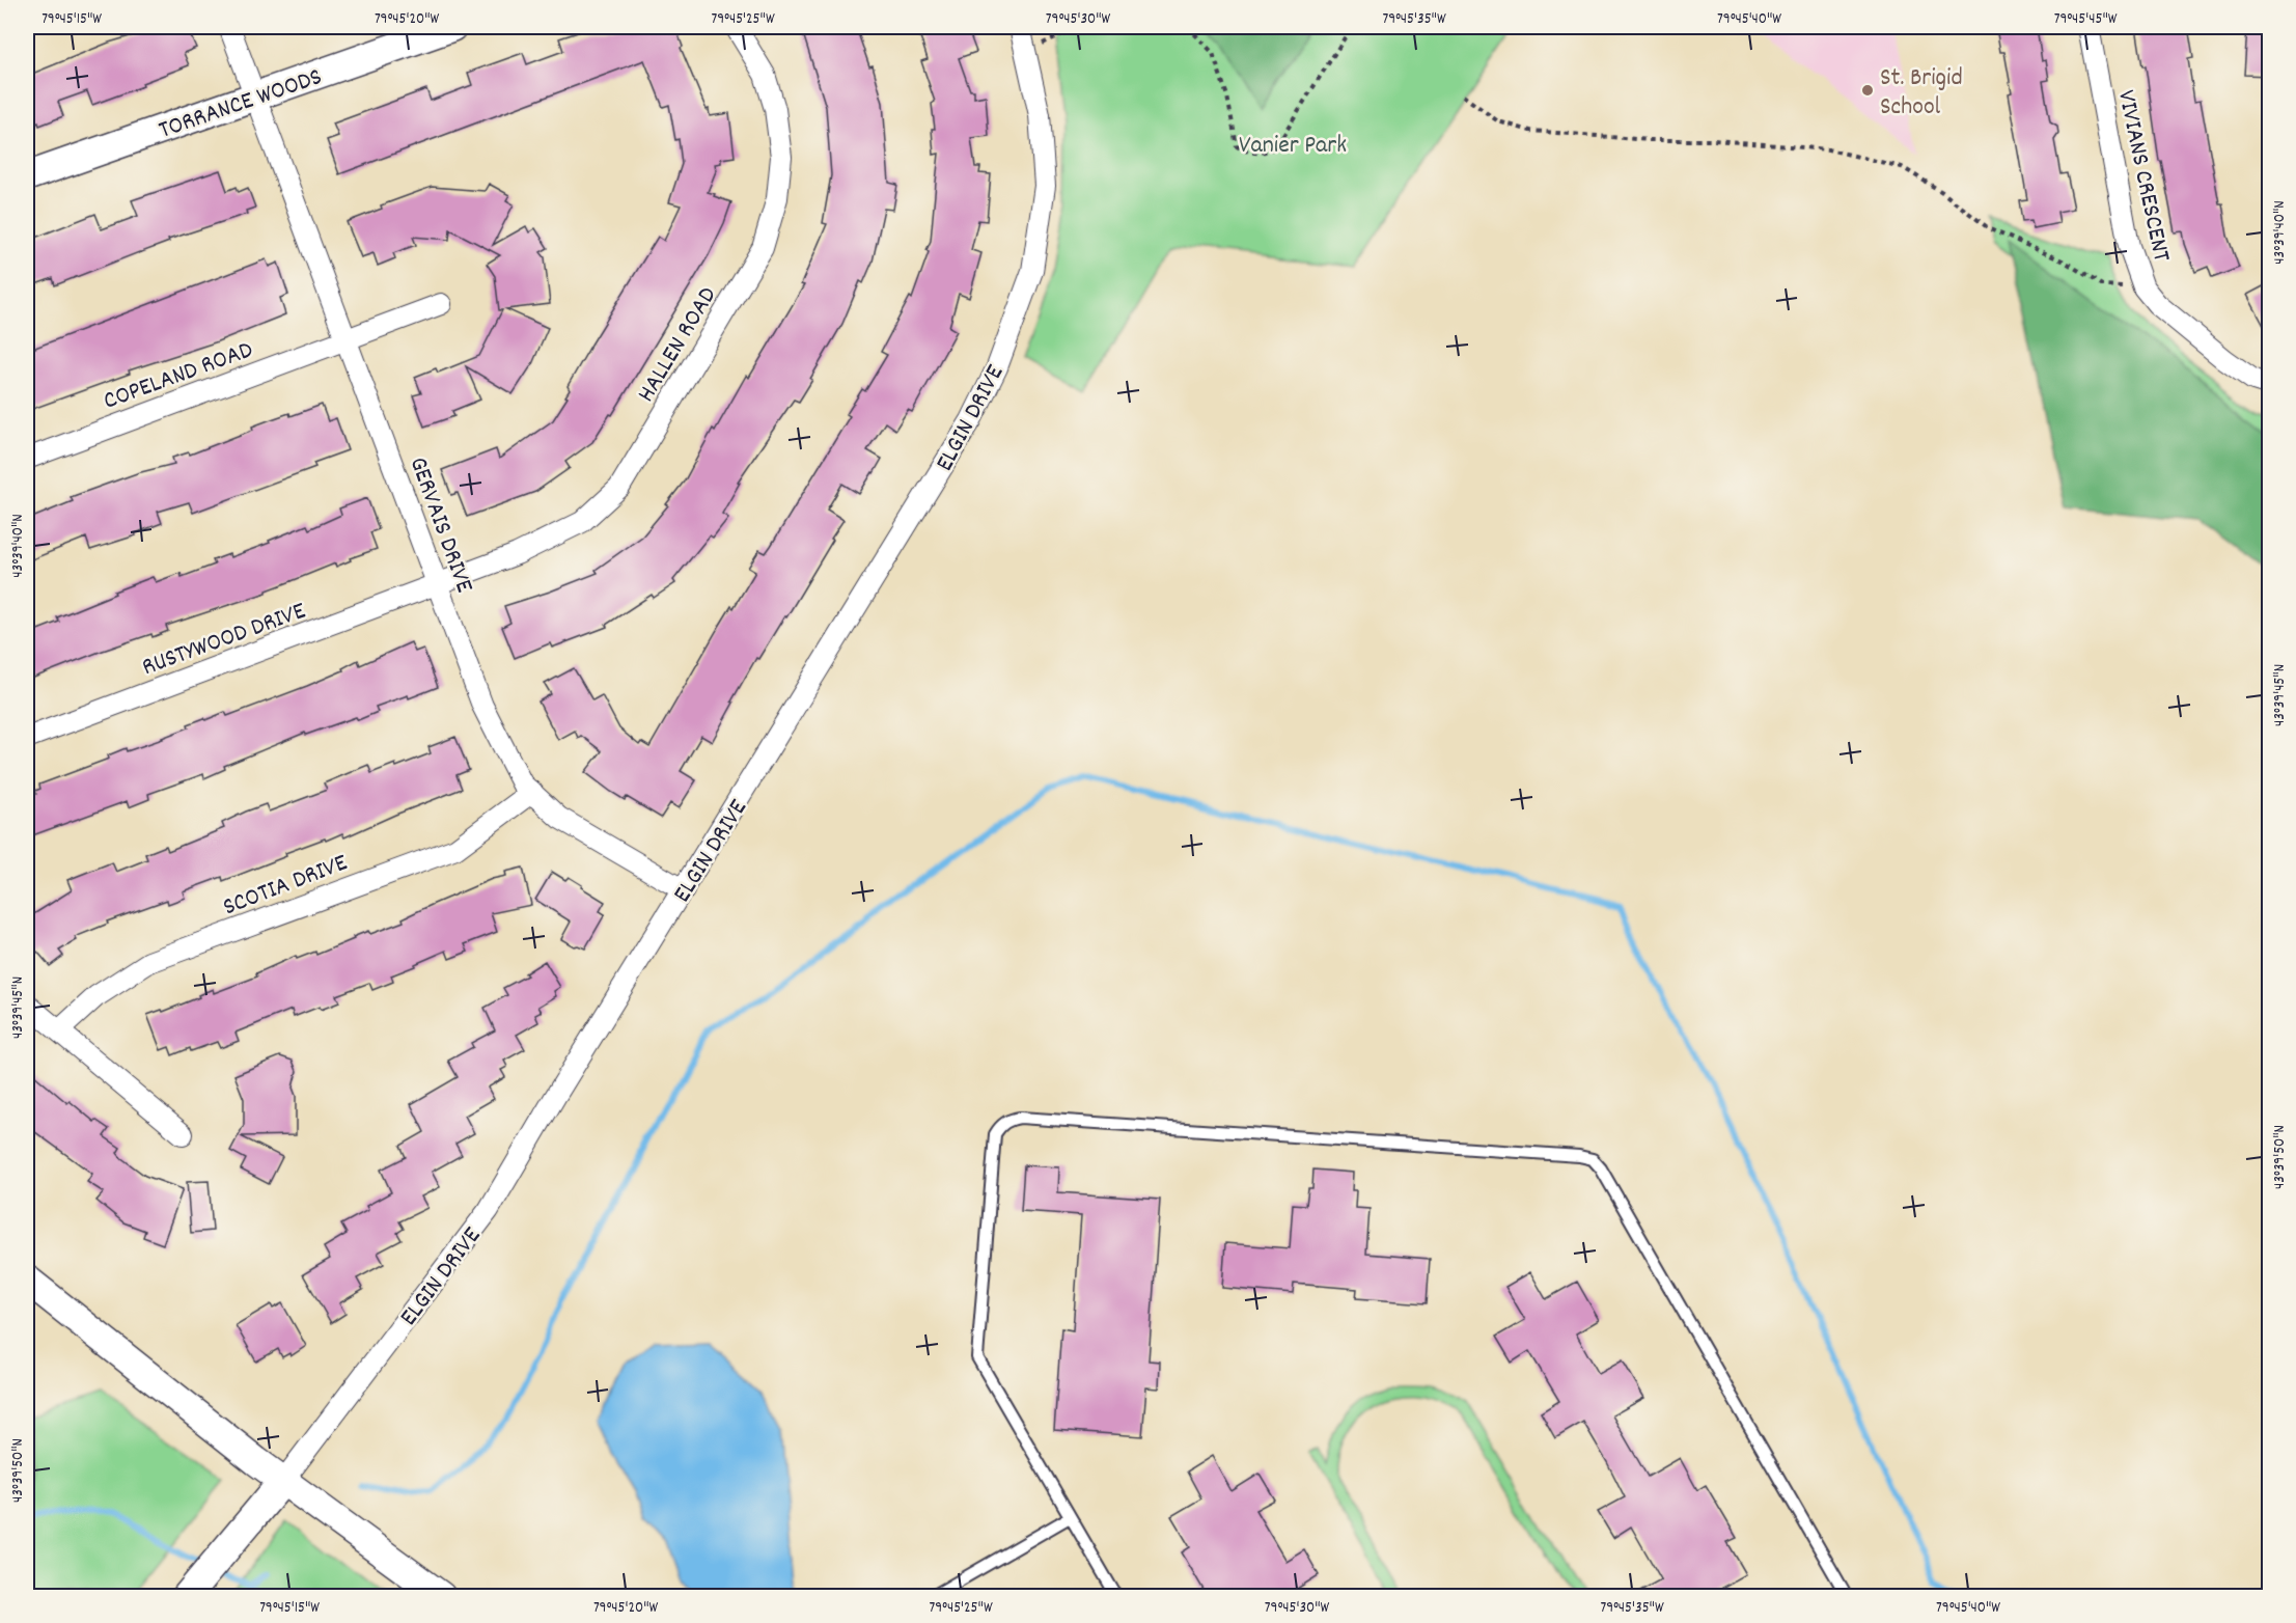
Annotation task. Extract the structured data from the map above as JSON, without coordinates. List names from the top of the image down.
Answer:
{
  "streets": {
    "street": [
      "TORRANCE WOODS",
      "VIVIANS CRESCENT",
      "HALLEN ROAD",
      "COPELAND ROAD",
      "ELGIN DRIVE",
      "GERVAIS DRIVE",
      "RUSTYWOOD DRIVE",
      "SCOTIA DRIVE"
    ]
  },
  "crossings": [
    ["TORRANCE WOODS", "GERVAIS DRIVE"],
    ["HALLEN ROAD", "GERVAIS DRIVE"],
    ["HALLEN ROAD", "RUSTYWOOD DRIVE"],
    ["COPELAND ROAD", "GERVAIS DRIVE"],
    ["ELGIN DRIVE", "GERVAIS DRIVE"],
    ["GERVAIS DRIVE", "RUSTYWOOD DRIVE"],
    ["GERVAIS DRIVE", "SCOTIA DRIVE"]
  ],
  "parks": ["Vanier Park"],
  "places": ["St. Brigid School"],
  "coordinates": [
    "79°45'15\"W",
    "79°45'20\"W",
    "79°45'25\"W",
    "79°45'30\"W",
    "79°45'35\"W",
    "79°45'40\"W",
    "79°45'45\"W",
    "43°39'40\"N",
    "43°39'45\"N",
    "43°39'50\"N"
  ]
}
